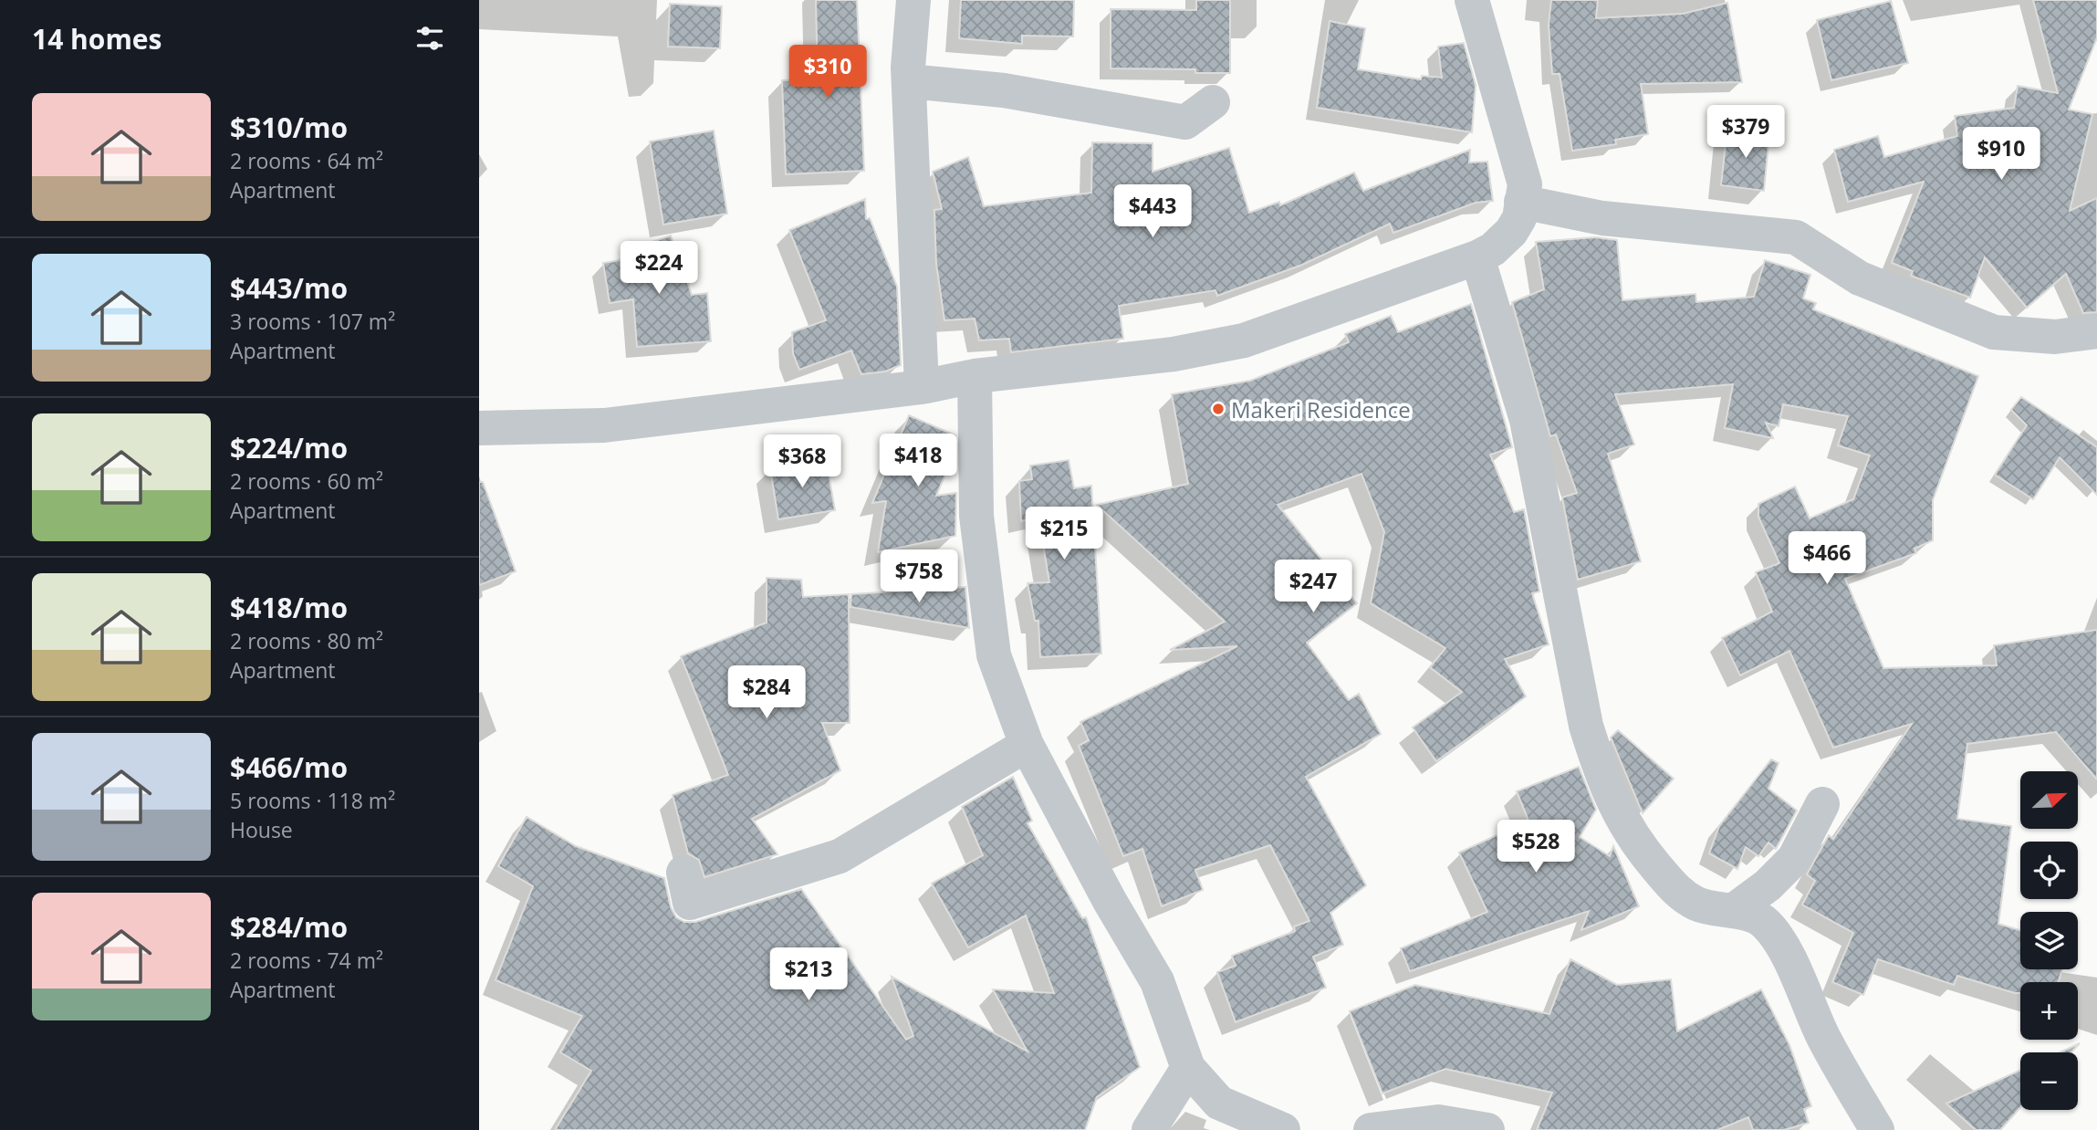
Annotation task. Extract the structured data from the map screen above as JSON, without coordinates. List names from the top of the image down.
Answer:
{
  "places": ["Makeri Residence"],
  "north": "top right",
  "page": {
    "heading": "14 homes",
    "price": [
      "$310",
      "$379",
      "$910",
      "$443",
      "$224",
      "$418",
      "$368",
      "$215",
      "$466",
      "$758",
      "$247",
      "$284",
      "$528",
      "$213"
    ],
    "list": [
      {
        "name": "$310/mo",
        "note": "2 rooms · 64 m² · Apartment"
      },
      {
        "name": "$443/mo",
        "note": "3 rooms · 107 m² · Apartment"
      },
      {
        "name": "$224/mo",
        "note": "2 rooms · 60 m² · Apartment"
      },
      {
        "name": "$418/mo",
        "note": "2 rooms · 80 m² · Apartment"
      },
      {
        "name": "$466/mo",
        "note": "5 rooms · 118 m² · House"
      },
      {
        "name": "$284/mo",
        "note": "2 rooms · 74 m² · Apartment"
      }
    ],
    "map_buttons": ["+", "−"]
  }
}
